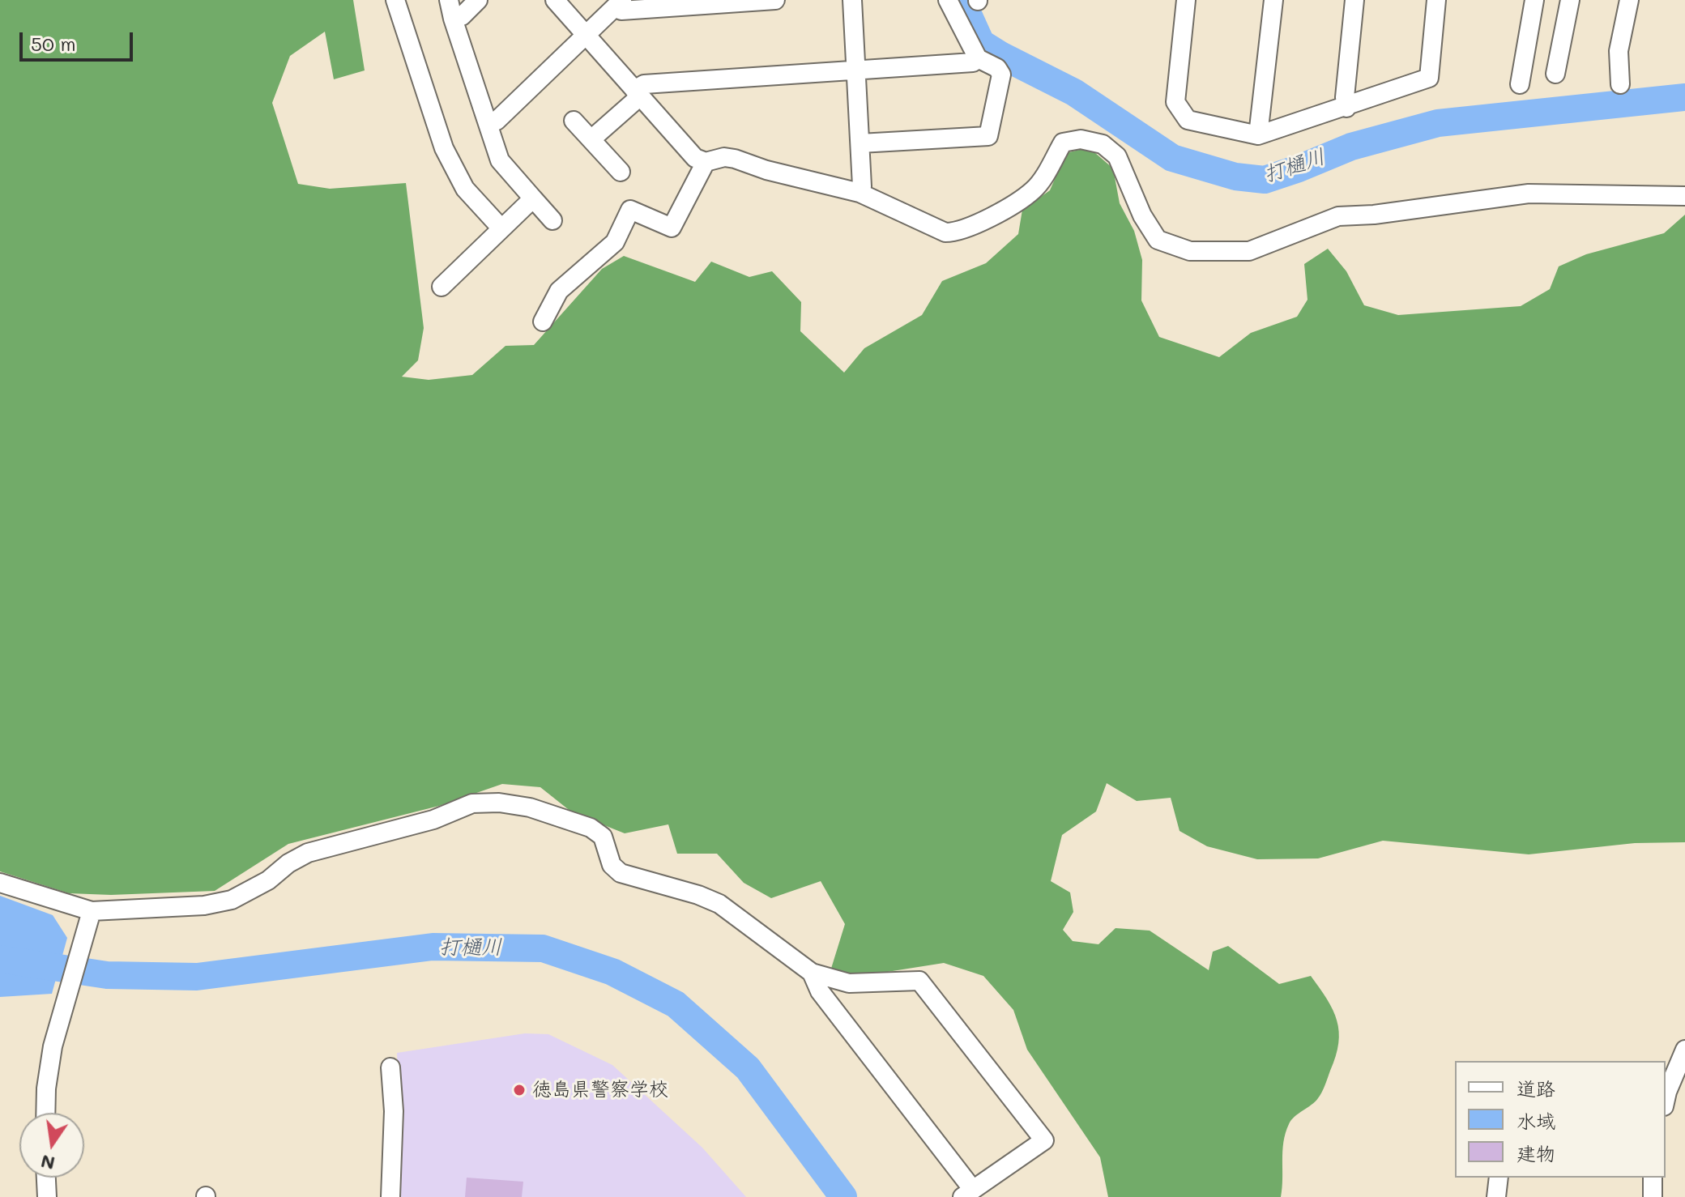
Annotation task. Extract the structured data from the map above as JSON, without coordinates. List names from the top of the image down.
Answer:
{
  "water": ["打樋川"],
  "places": ["徳島県警察学校"],
  "legend": ["道路", "水域", "建物"],
  "scale_bar": "50 m",
  "north": "bottom"
}
